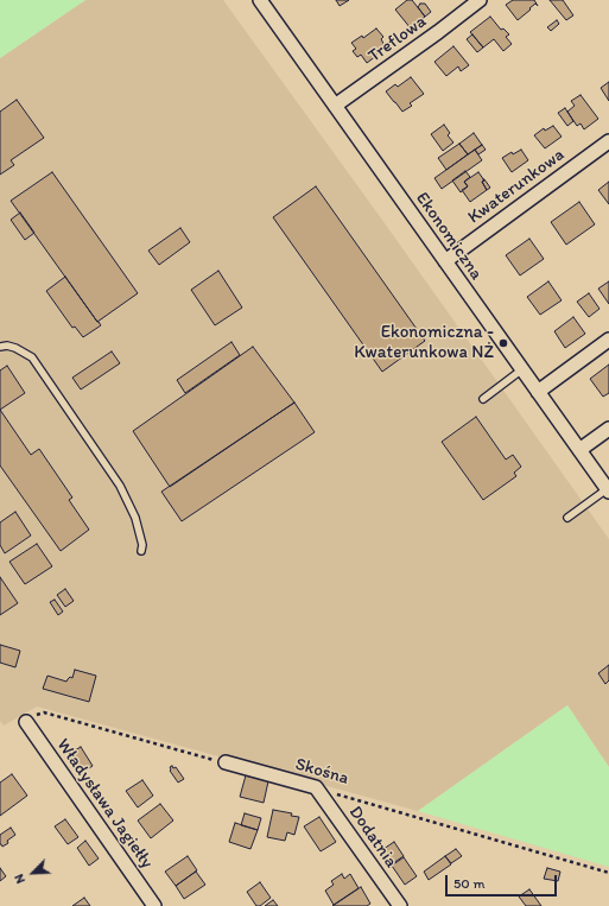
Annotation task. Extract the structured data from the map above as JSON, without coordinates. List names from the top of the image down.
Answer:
{
  "streets": {
    "street": [
      "Treflowa",
      "Kwaterunkowa",
      "Ekonomiczna",
      "Skośna",
      "Władysława Jagiełły",
      "Dodatnia"
    ]
  },
  "crossings": [
    ["Treflowa", "Ekonomiczna"],
    ["Kwaterunkowa", "Ekonomiczna"],
    ["Skośna", "Dodatnia"]
  ],
  "places": ["Ekonomiczna - Kwaterunkowa NŻ"],
  "scale_bar": "50 m",
  "north": "bottom left"
}
